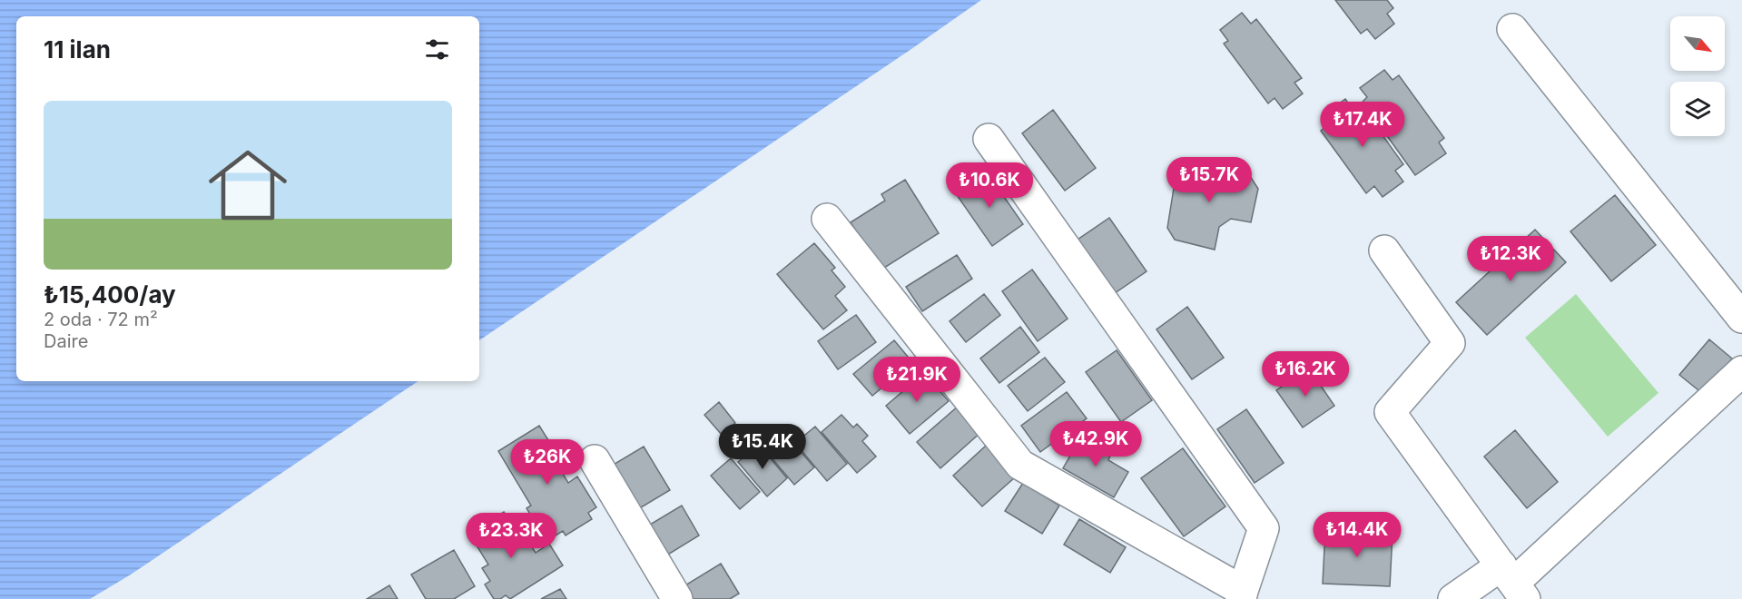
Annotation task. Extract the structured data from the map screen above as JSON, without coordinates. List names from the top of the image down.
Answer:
{
  "north": "bottom right",
  "page": {
    "heading": "11 ilan",
    "list": [
      {
        "name": "₺15,400/ay",
        "note": "2 oda · 72 m² · Daire"
      }
    ],
    "price": [
      "₺17.4K",
      "₺15.7K",
      "₺10.6K",
      "₺12.3K",
      "₺16.2K",
      "₺21.9K",
      "₺42.9K",
      "₺15.4K",
      "₺26K",
      "₺14.4K",
      "₺23.3K"
    ]
  }
}
